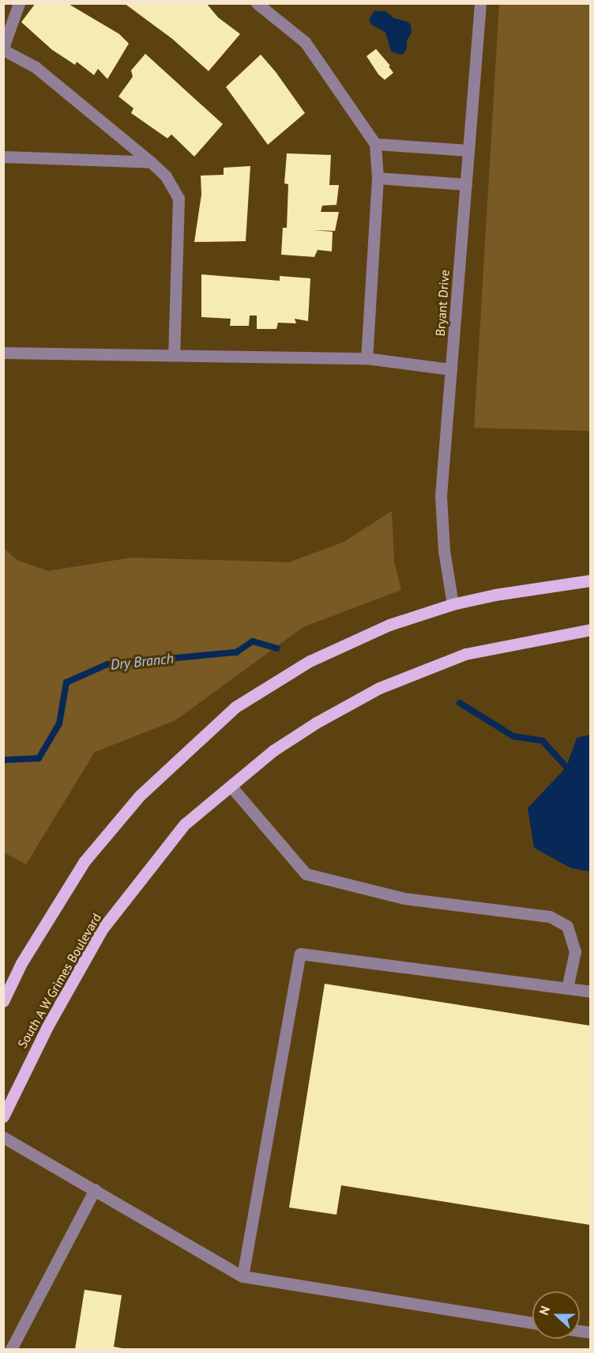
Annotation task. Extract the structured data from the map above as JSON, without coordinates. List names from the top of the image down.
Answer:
{
  "streets": {
    "main road": ["South A W Grimes Boulevard"],
    "street": ["Bryant Drive"]
  },
  "water": ["Dry Branch"],
  "north": "left"
}
